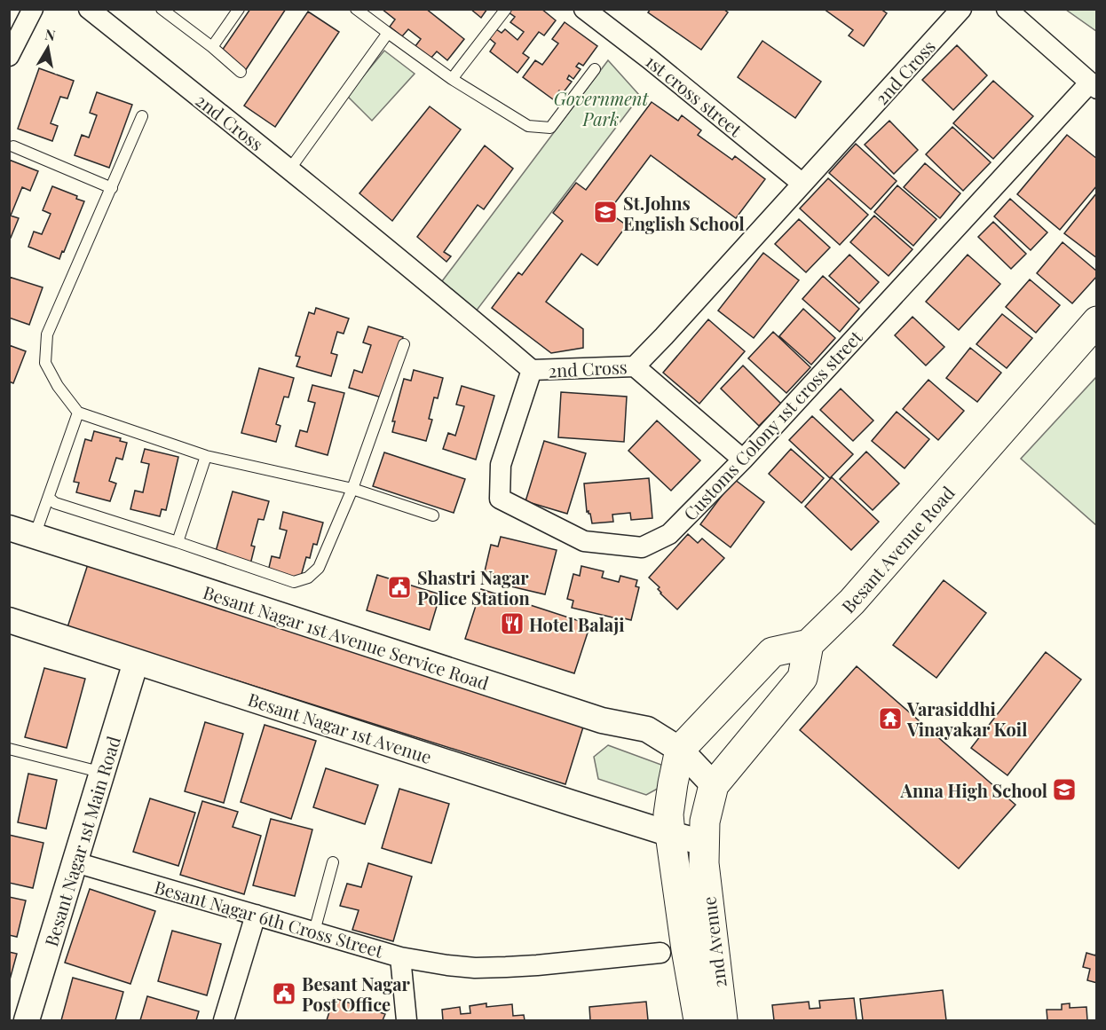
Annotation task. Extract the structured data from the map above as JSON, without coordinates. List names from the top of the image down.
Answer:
{
  "streets": {
    "main road": ["Besant Avenue Road", "2nd Avenue"],
    "street": [
      "2nd Cross",
      "1st cross street",
      "Customs Colony 1st cross street",
      "Besant Nagar 1st Avenue Service Road",
      "Besant Nagar 1st Avenue",
      "Besant Nagar 1st Main Road",
      "Besant Nagar 6th Cross Street"
    ]
  },
  "crossings": [
    ["2nd Cross", "1st cross street"],
    ["2nd Cross", "Customs Colony 1st cross street"],
    ["Besant Nagar 1st Avenue Service Road", "2nd Avenue"],
    ["Besant Nagar 1st Avenue", "Besant Nagar 1st Main Road"],
    ["Besant Nagar 1st Avenue", "2nd Avenue"],
    ["Besant Nagar 1st Main Road", "Besant Nagar 6th Cross Street"]
  ],
  "parks": ["Government Park"],
  "places": {
    "school or university": ["St.Johns English School", "Anna High School"],
    "public building": ["Shastri Nagar Police Station", "Besant Nagar Post Office"],
    "restaurant": ["Hotel Balaji"],
    "temple": ["Varasiddhi Vinayakar Koil"]
  },
  "north": "top"
}
